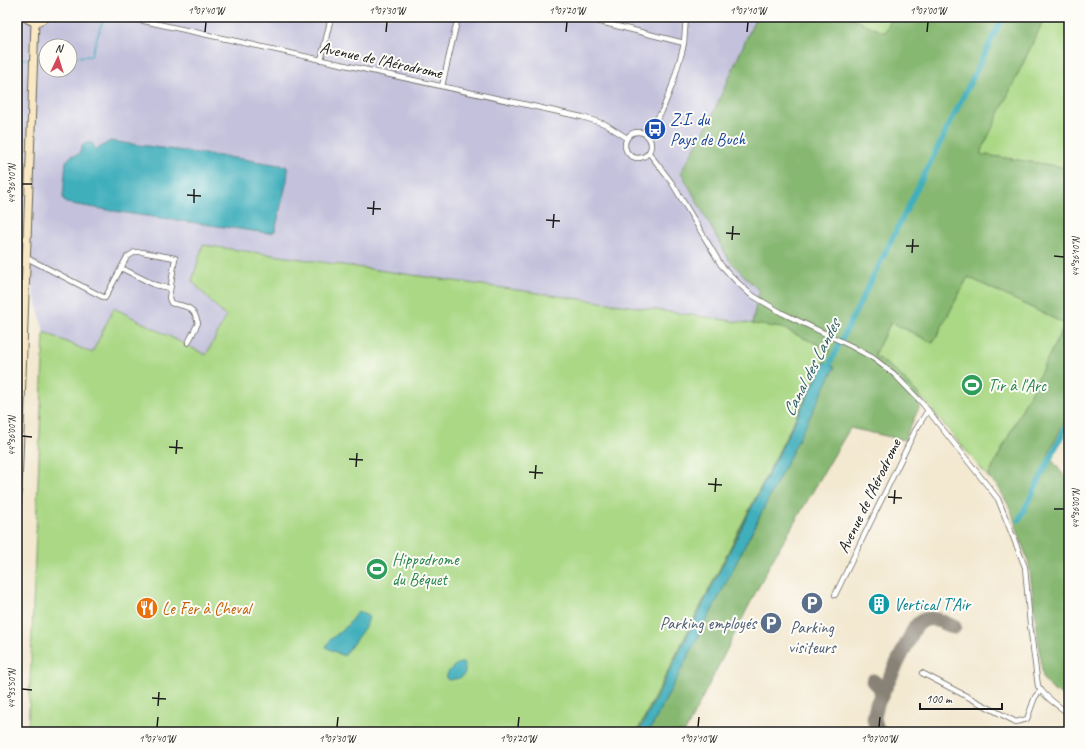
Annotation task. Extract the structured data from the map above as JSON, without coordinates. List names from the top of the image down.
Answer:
{
  "streets": {
    "street": ["Avenue de l'Aérodrome"]
  },
  "water": ["Canal des Landes"],
  "places": {
    "bus stop": ["Z.I. du Pays de Buch"],
    "sports": ["Tir à l'Arc", "Hippodrome du Béquet"],
    "parking": ["Parking visiteurs", "Parking employés"],
    "building": ["Vertical T'Air"],
    "restaurant": ["Le Fer à Cheval"]
  },
  "scale_bar": "100 m",
  "north": "top",
  "coordinates": [
    "1°07'40\"W",
    "1°07'30\"W",
    "1°07'20\"W",
    "1°07'10\"W",
    "1°07'00\"W",
    "44°36'10\"N",
    "44°36'00\"N",
    "44°35'50\"N"
  ]
}
